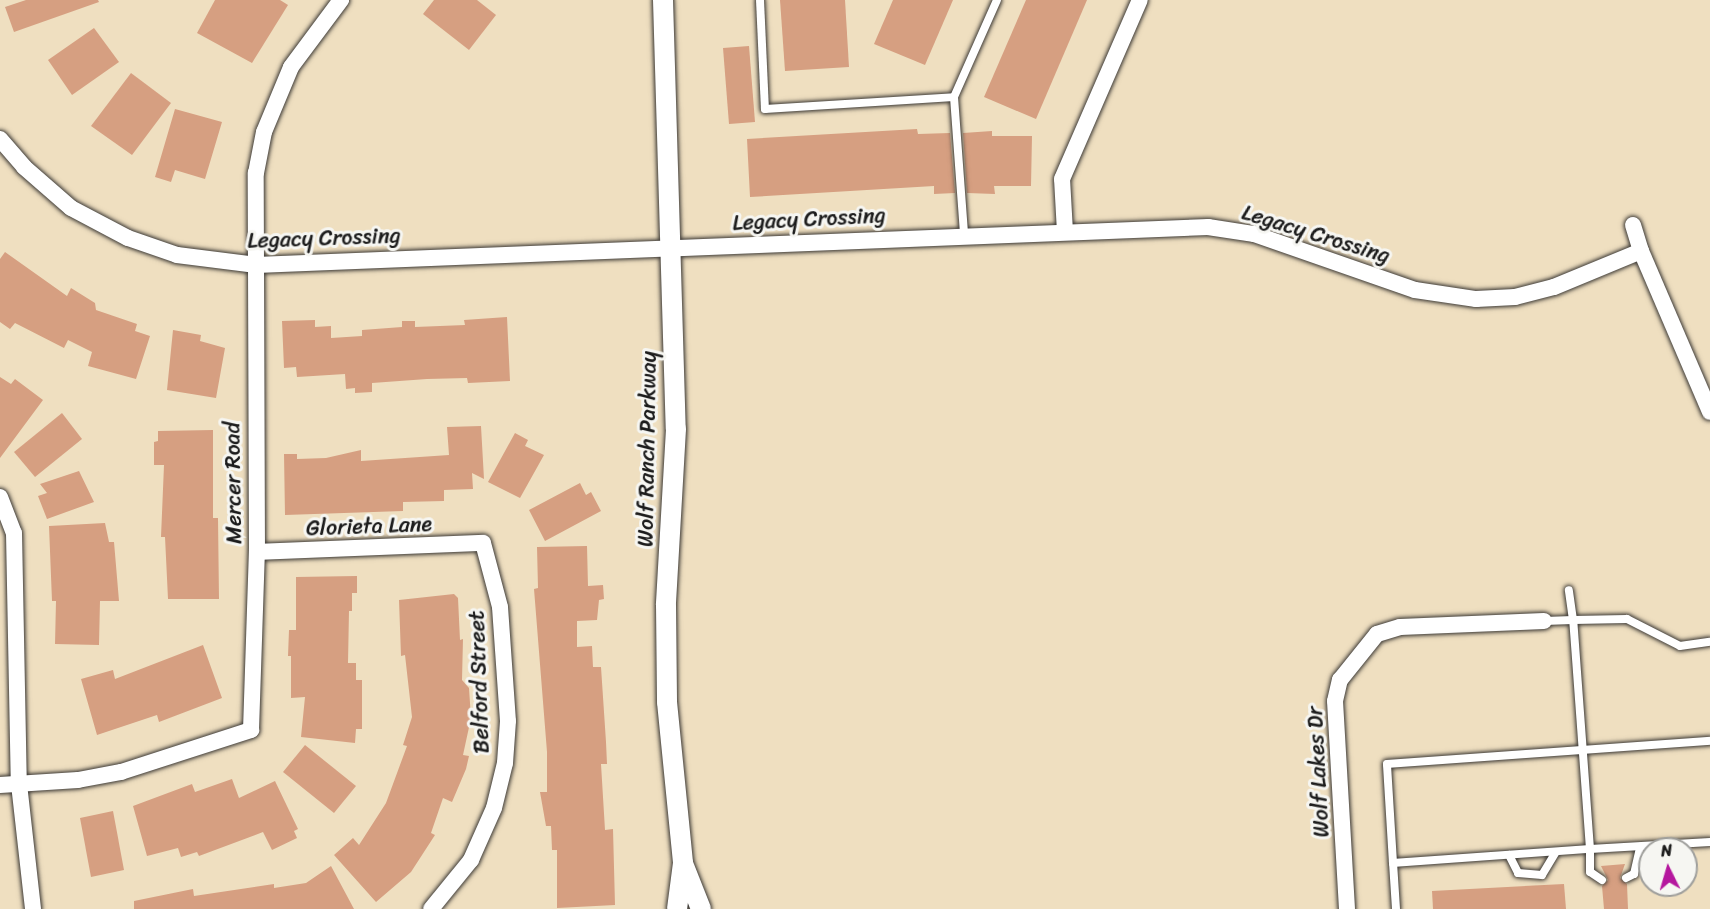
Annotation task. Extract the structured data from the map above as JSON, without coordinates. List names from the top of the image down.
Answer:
{
  "streets": {
    "street": [
      "Legacy Crossing",
      "Wolf Ranch Parkway",
      "Mercer Road",
      "Glorieta Lane",
      "Belford Street",
      "Wolf Lakes Dr"
    ]
  },
  "crossings": [
    ["Legacy Crossing", "Wolf Ranch Parkway"],
    ["Legacy Crossing", "Mercer Road"],
    ["Mercer Road", "Glorieta Lane"],
    ["Glorieta Lane", "Belford Street"]
  ],
  "north": "top"
}
